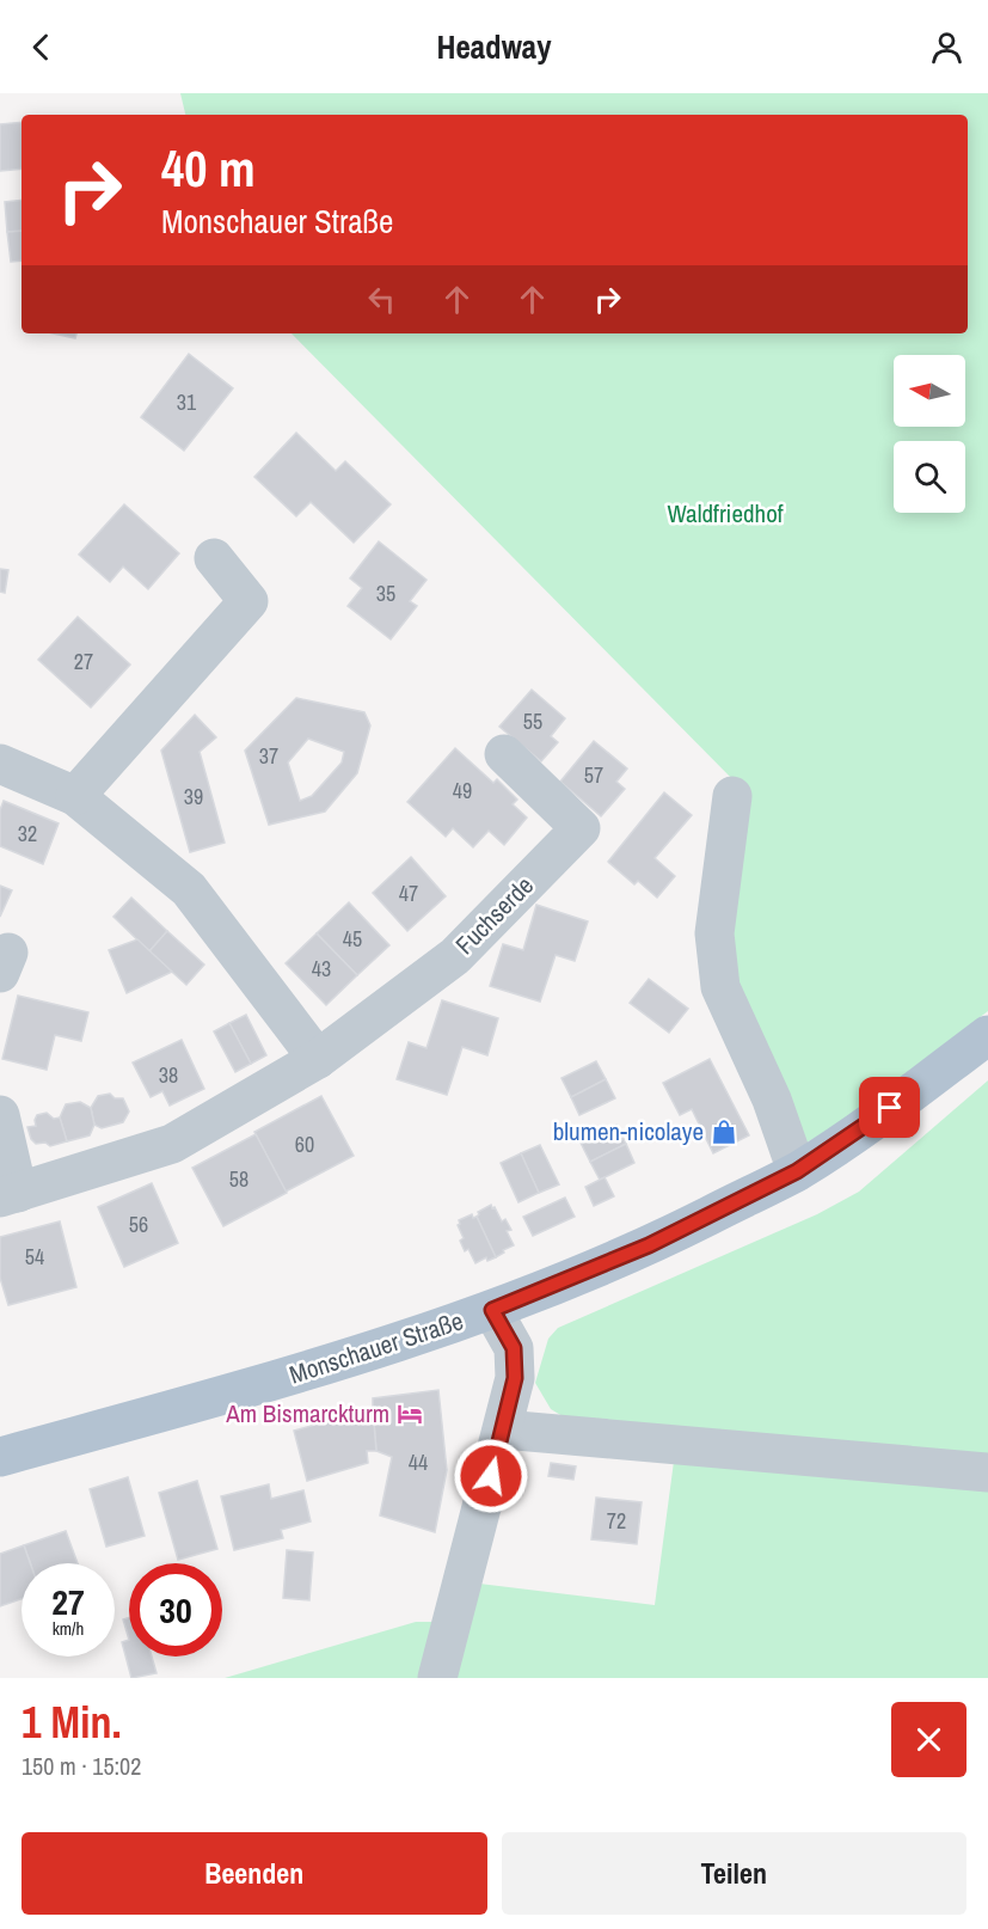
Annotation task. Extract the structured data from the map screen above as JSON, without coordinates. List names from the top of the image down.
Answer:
{
  "streets": {
    "main road": ["Monschauer Straße"],
    "street": ["Fuchserde"]
  },
  "parks": ["Waldfriedhof"],
  "places": {
    "shop": ["blumen-nicolaye"],
    "hotel": ["Am Bismarckturm"]
  },
  "house_numbers": [
    "31",
    "35",
    "27",
    "55",
    "37",
    "57",
    "49",
    "39",
    "32",
    "47",
    "45",
    "43",
    "38",
    "60",
    "58",
    "56",
    "54",
    "44",
    "72"
  ],
  "north": "left",
  "page": {
    "header": "Headway",
    "turn": ["40 m", "Monschauer Straße"],
    "speed": "27 km/h",
    "limit": "30",
    "heading": ["1 Min.", "150 m · 15:02"],
    "buttons": ["Beenden", "Teilen"]
  }
}
